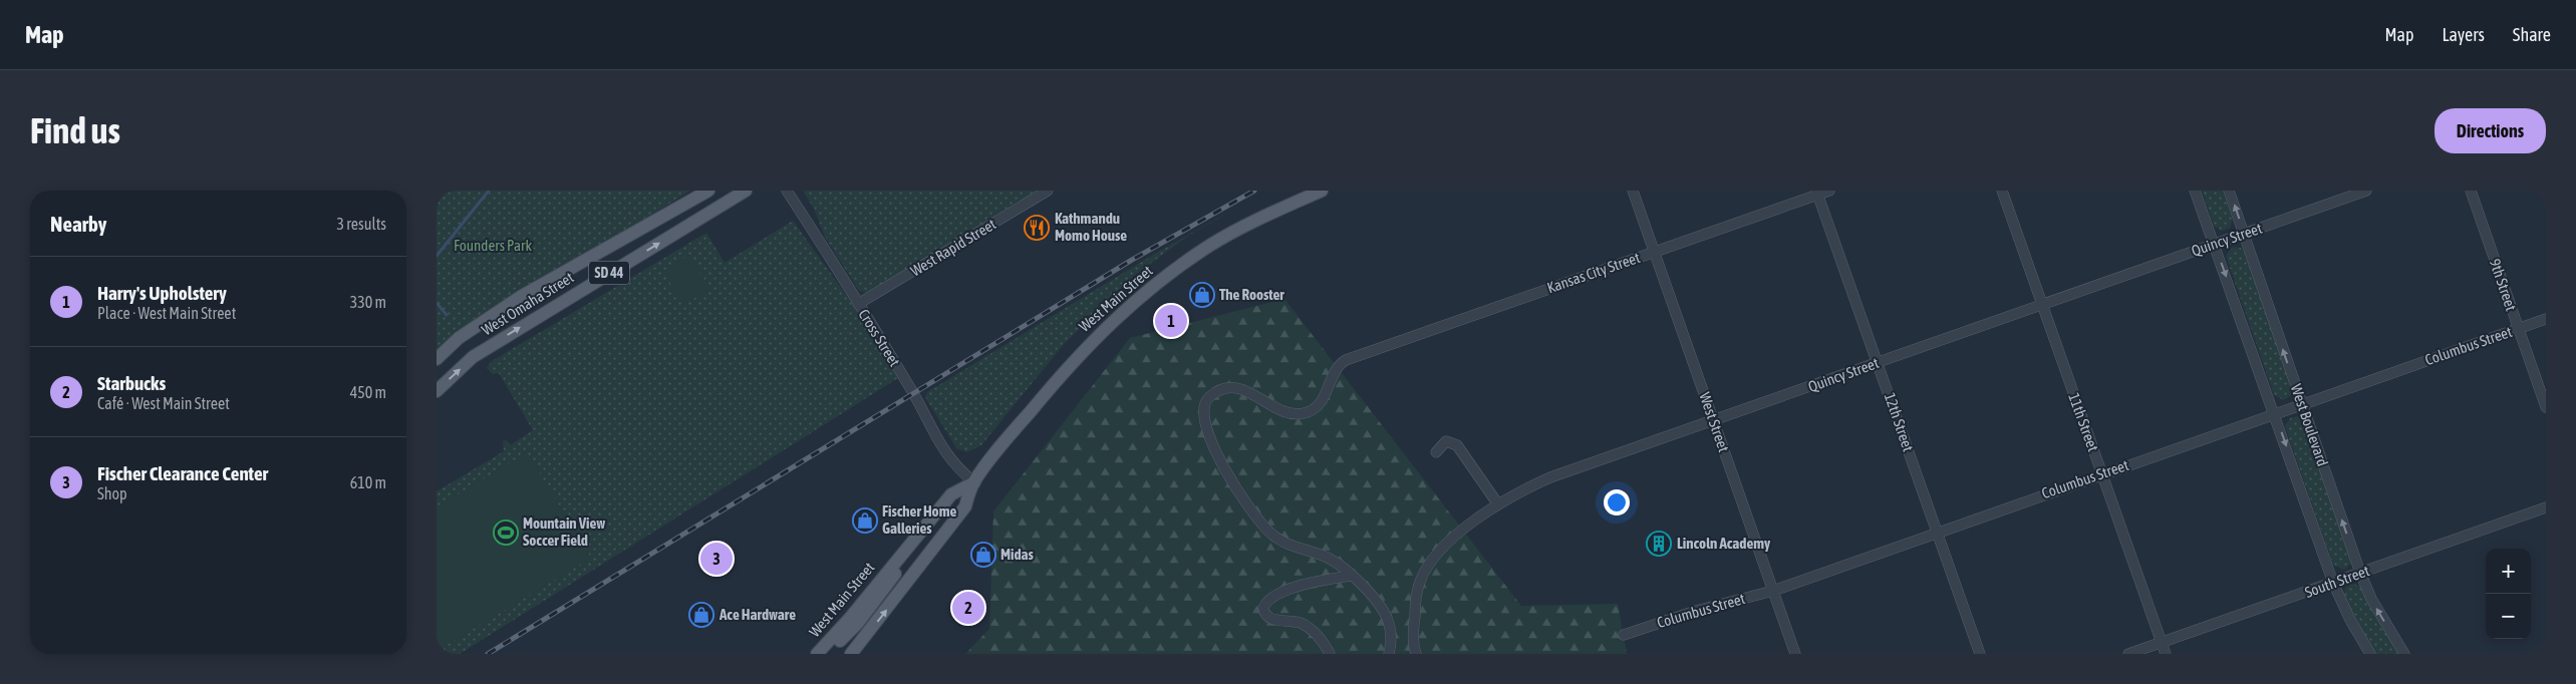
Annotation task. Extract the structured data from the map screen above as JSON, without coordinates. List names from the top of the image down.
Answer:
{
  "streets": {
    "main road": ["SD 44", "West Main Street", "West Omaha Street"],
    "street": [
      "Quincy Street",
      "West Rapid Street",
      "Kansas City Street",
      "9th Street",
      "Cross Street",
      "Columbus Street",
      "West Street",
      "12th Street",
      "11th Street",
      "West Boulevard",
      "South Street"
    ]
  },
  "crossings": [
    ["Quincy Street", "West Street"],
    ["Quincy Street", "12th Street"],
    ["Quincy Street", "11th Street"],
    ["Quincy Street", "West Boulevard"],
    ["West Rapid Street", "Cross Street"],
    ["Kansas City Street", "West Street"],
    ["Kansas City Street", "12th Street"],
    ["9th Street", "Columbus Street"],
    ["West Main Street", "Cross Street"],
    ["Columbus Street", "West Street"],
    ["Columbus Street", "12th Street"],
    ["Columbus Street", "11th Street"],
    ["Columbus Street", "West Boulevard"],
    ["11th Street", "South Street"],
    ["West Boulevard", "South Street"]
  ],
  "parks": ["Founders Park"],
  "places": {
    "restaurant": ["Kathmandu Momo House"],
    "shop": [
      "The Rooster",
      "Fischer Home Galleries",
      "Midas",
      "Ace Hardware"
    ],
    "sports": ["Mountain View Soccer Field"],
    "building": ["Lincoln Academy"]
  },
  "page": {
    "header": "Map",
    "nav": ["Map", "Layers", "Share"],
    "buttons": "Directions",
    "title": "Find us",
    "heading": ["Nearby", "3 results"],
    "list": [
      {
        "mark": "1",
        "name": "Harry's Upholstery",
        "note": "Place · West Main Street",
        "value": "330 m"
      },
      {
        "mark": "2",
        "name": "Starbucks",
        "note": "Café · West Main Street",
        "value": "450 m"
      },
      {
        "mark": "3",
        "name": "Fischer Clearance Center",
        "note": "Shop",
        "value": "610 m"
      }
    ],
    "pins": ["1", "3", "2"],
    "map_buttons": ["+", "−"]
  }
}
